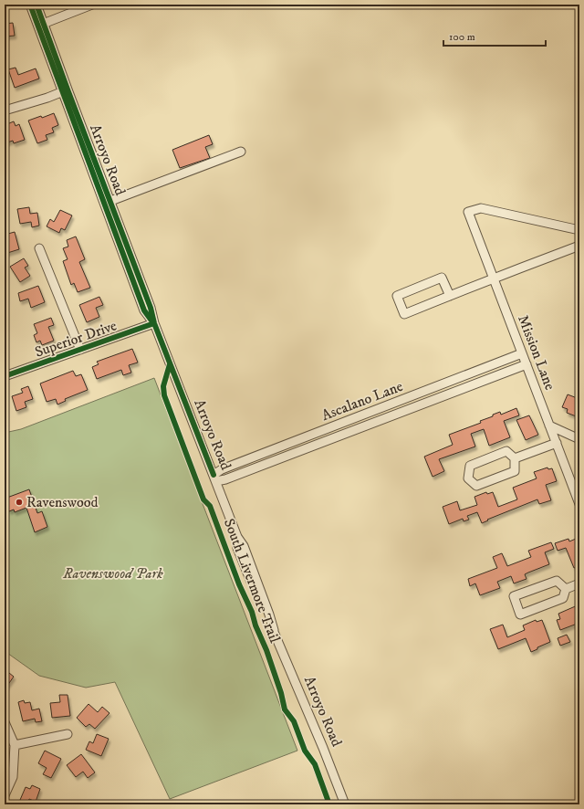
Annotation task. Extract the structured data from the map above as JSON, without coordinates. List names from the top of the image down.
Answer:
{
  "streets": {
    "street": [
      "Arroyo Road",
      "Superior Drive",
      "Mission Lane",
      "Ascalano Lane"
    ],
    "cycle path": ["South Livermore Trail"]
  },
  "crossings": [
    ["Arroyo Road", "Superior Drive"],
    ["Arroyo Road", "Ascalano Lane"],
    ["Mission Lane", "Ascalano Lane"]
  ],
  "parks": ["Ravenswood Park"],
  "places": ["Ravenswood"],
  "scale_bar": "100 m"
}
